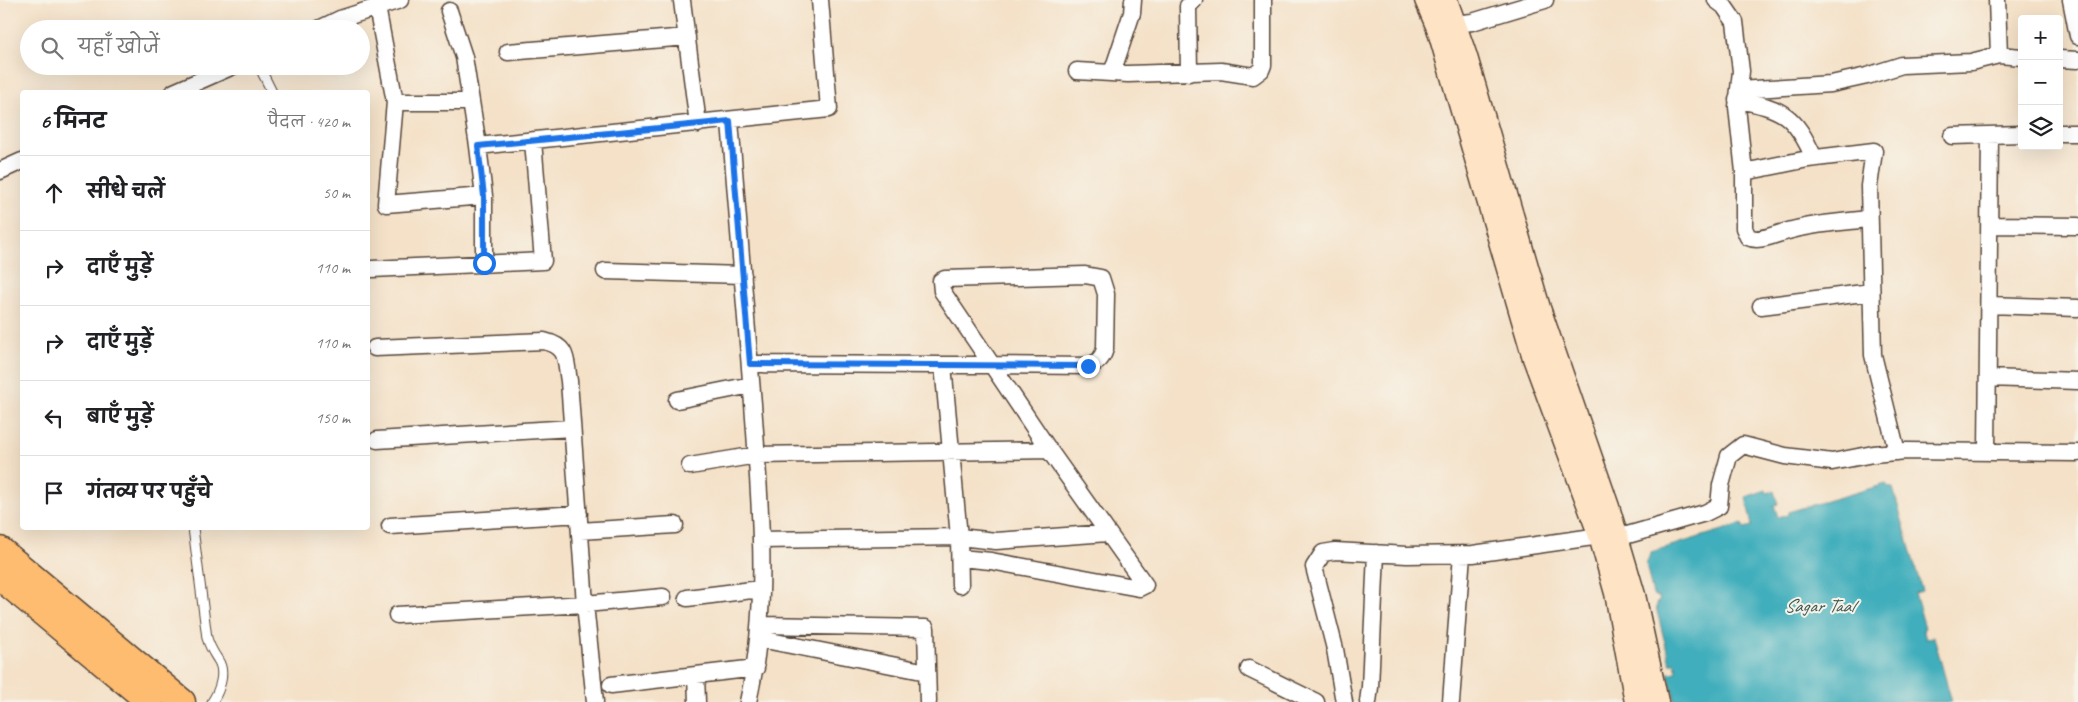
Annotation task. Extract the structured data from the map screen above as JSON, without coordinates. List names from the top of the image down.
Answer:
{
  "water": ["Sagar Taal"],
  "page": {
    "map_buttons": ["+", "−"],
    "search": "यहाँ खोजें",
    "heading": ["6 मिनट", "पैदल · 420 m"],
    "list": [
      ["सीधे चलें", "50 m"],
      ["दाएँ मुड़ें", "110 m"],
      ["दाएँ मुड़ें", "110 m"],
      ["बाएँ मुड़ें", "150 m"],
      "गंतव्य पर पहुँचे"
    ]
  }
}
